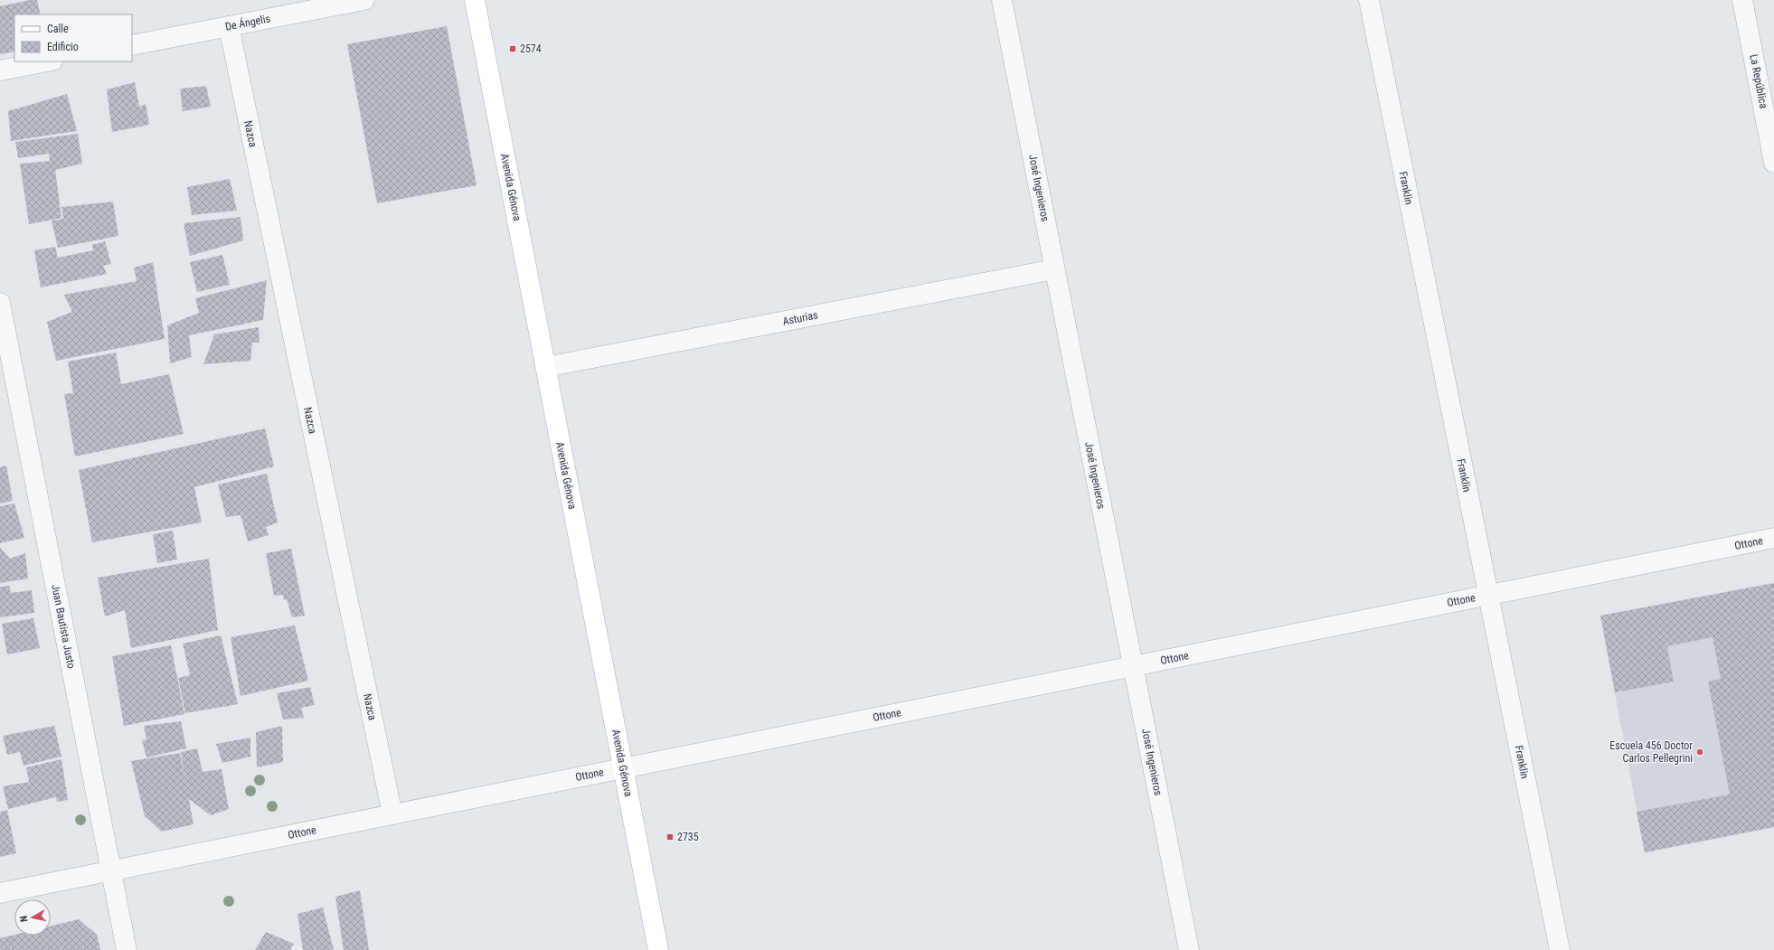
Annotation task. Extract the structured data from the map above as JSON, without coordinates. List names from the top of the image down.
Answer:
{
  "streets": {
    "street": [
      "De Ángelis",
      "La República",
      "Nazca",
      "Avenida Génova",
      "José Ingenieros",
      "Franklin",
      "Asturias",
      "Ottone",
      "Juan Bautista Justo"
    ]
  },
  "crossings": [
    ["De Ángelis", "Nazca"],
    ["Nazca", "Ottone"],
    ["Avenida Génova", "Asturias"],
    ["Avenida Génova", "Ottone"],
    ["José Ingenieros", "Asturias"],
    ["José Ingenieros", "Ottone"],
    ["Franklin", "Ottone"],
    ["Ottone", "Juan Bautista Justo"]
  ],
  "places": {
    "transit": ["2574", "2735"],
    "other": ["Escuela 456 Doctor Carlos Pellegrini"]
  },
  "legend": ["Calle", "Edificio"],
  "north": "left"
}
